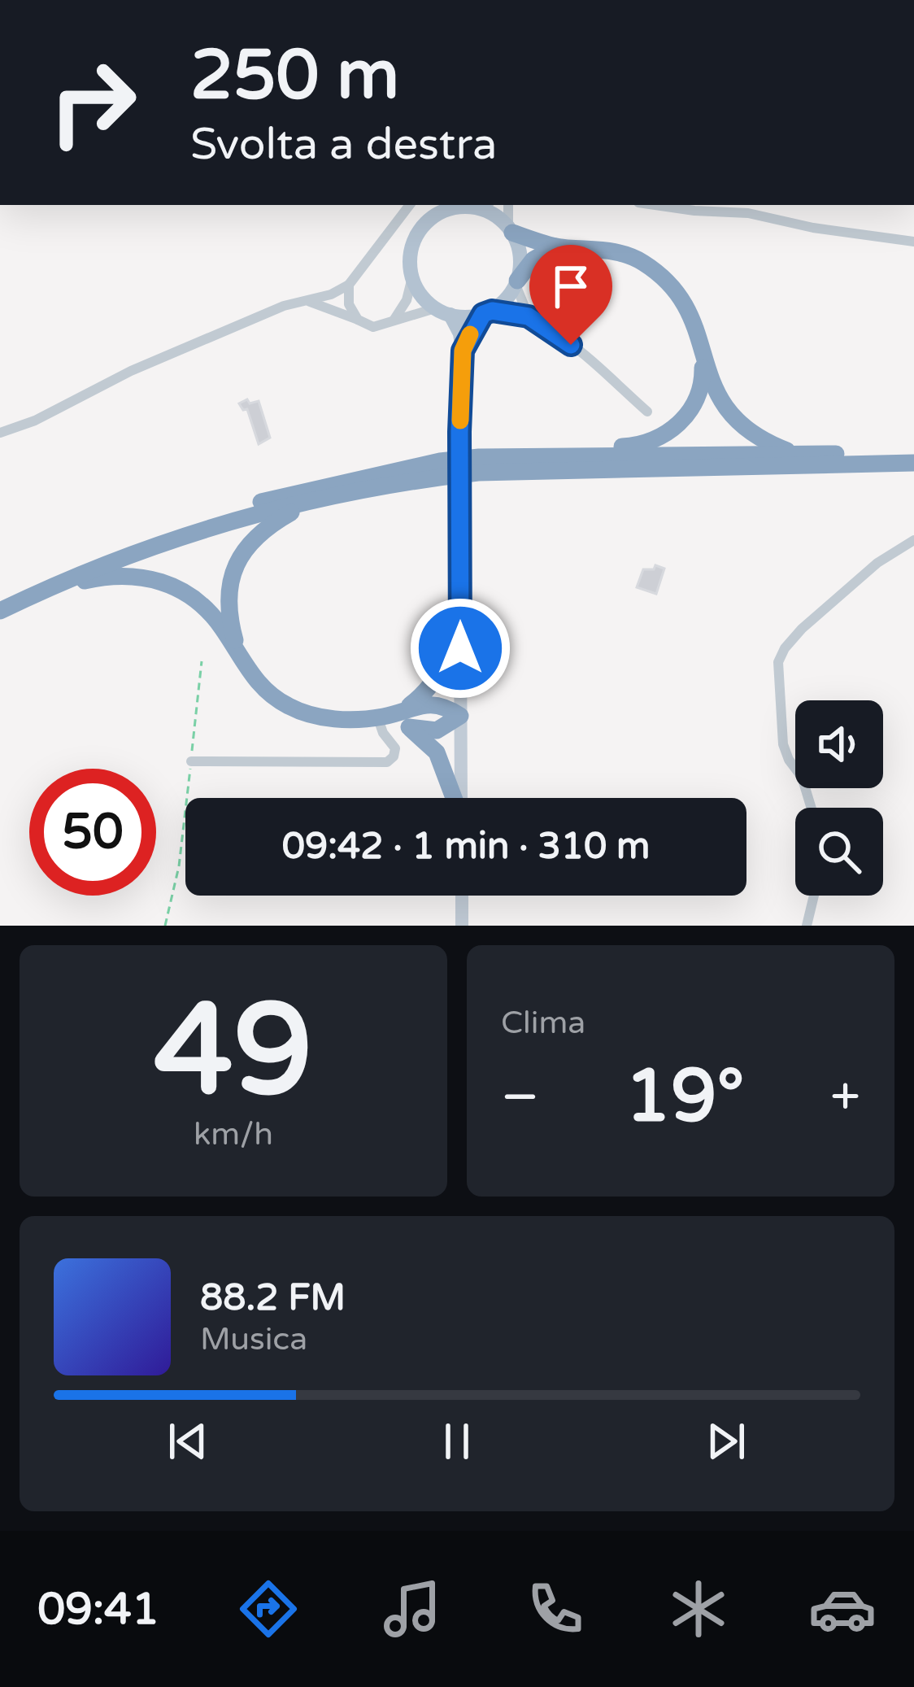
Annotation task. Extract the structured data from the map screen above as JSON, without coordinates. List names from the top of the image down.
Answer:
{
  "page": {
    "turn": ["250 m", "Svolta a destra"],
    "limit": "50",
    "trip": "09:42 · 1 min · 310 m",
    "tile": [
      ["49", "km/h"],
      "Clima"
    ],
    "heat": ["−", "19°", "+"],
    "song": ["88.2 FM", "Musica"],
    "tabs": "09:41"
  }
}
